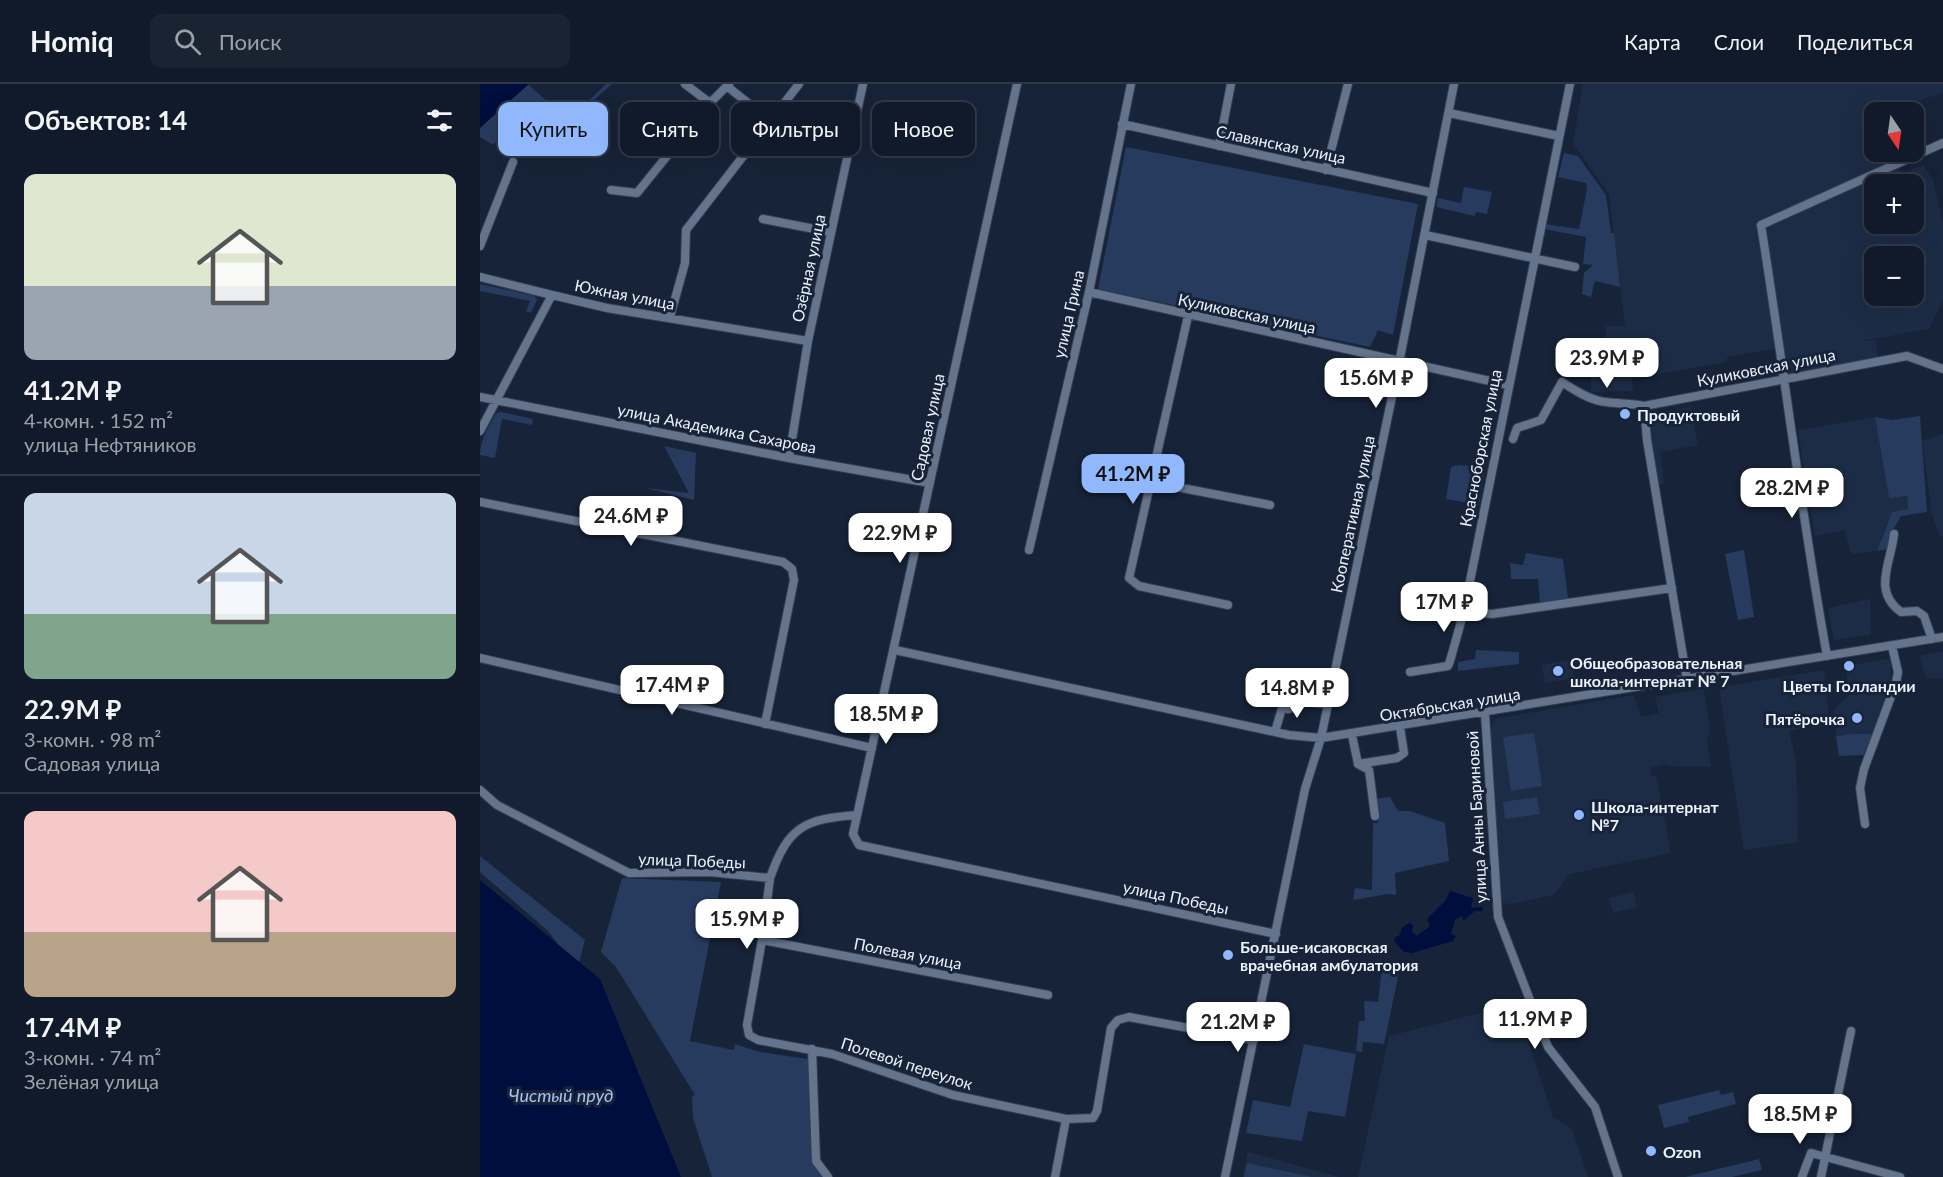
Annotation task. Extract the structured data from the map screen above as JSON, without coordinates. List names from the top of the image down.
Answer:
{
  "streets": {
    "street": [
      "Славянская улица",
      "Озёрная улица",
      "Южная улица",
      "Куликовская улица",
      "улица Грина",
      "Садовая улица",
      "улица Академика Сахарова",
      "Красноборская улица",
      "Кооперативная улица",
      "Октябрьская улица",
      "улица Анны Бариновой",
      "улица Победы",
      "Полевая улица",
      "Полевой переулок"
    ]
  },
  "crossings": [
    ["Славянская улица", "улица Грина"],
    ["Славянская улица", "Кооперативная улица"],
    ["Озёрная улица", "Южная улица"],
    ["Озёрная улица", "улица Академика Сахарова"],
    ["Южная улица", "улица Академика Сахарова"],
    ["Куликовская улица", "улица Грина"],
    ["Куликовская улица", "Красноборская улица"],
    ["Куликовская улица", "Кооперативная улица"],
    ["Садовая улица", "улица Академика Сахарова"],
    ["Садовая улица", "Октябрьская улица"],
    ["Садовая улица", "улица Победы"],
    ["Кооперативная улица", "Октябрьская улица"],
    ["Кооперативная улица", "улица Победы"],
    ["Октябрьская улица", "улица Анны Бариновой"],
    ["Полевая улица", "Полевой переулок"]
  ],
  "water": ["Чистый пруд"],
  "places": [
    "Продуктовый",
    "Цветы Голландии",
    "Общеобразовательная школа-интернат № 7",
    "Пятёрочка",
    "Школа-интернат №7",
    "Больше-исаковская врачебная амбулатория",
    "Ozon"
  ],
  "north": "bottom",
  "page": {
    "header": "Homiq",
    "search": "Поиск",
    "nav": ["Карта", "Слои", "Поделиться"],
    "heading": "Объектов: 14",
    "map_buttons": ["+", "−"],
    "chip": [
      "Купить",
      "Снять",
      "Фильтры",
      "Новое"
    ],
    "list": [
      {
        "name": "41.2M ₽",
        "note": "4-комн. · 152 m² · улица Нефтяников"
      },
      {
        "name": "22.9M ₽",
        "note": "3-комн. · 98 m² · Садовая улица"
      },
      {
        "name": "17.4M ₽",
        "note": "3-комн. · 74 m² · Зелёная улица"
      }
    ],
    "price": [
      "23.9M ₽",
      "15.6M ₽",
      "41.2M ₽",
      "28.2M ₽",
      "24.6M ₽",
      "22.9M ₽",
      "17M ₽",
      "17.4M ₽",
      "14.8M ₽",
      "18.5M ₽",
      "15.9M ₽",
      "11.9M ₽",
      "21.2M ₽",
      "18.5M ₽"
    ]
  }
}
